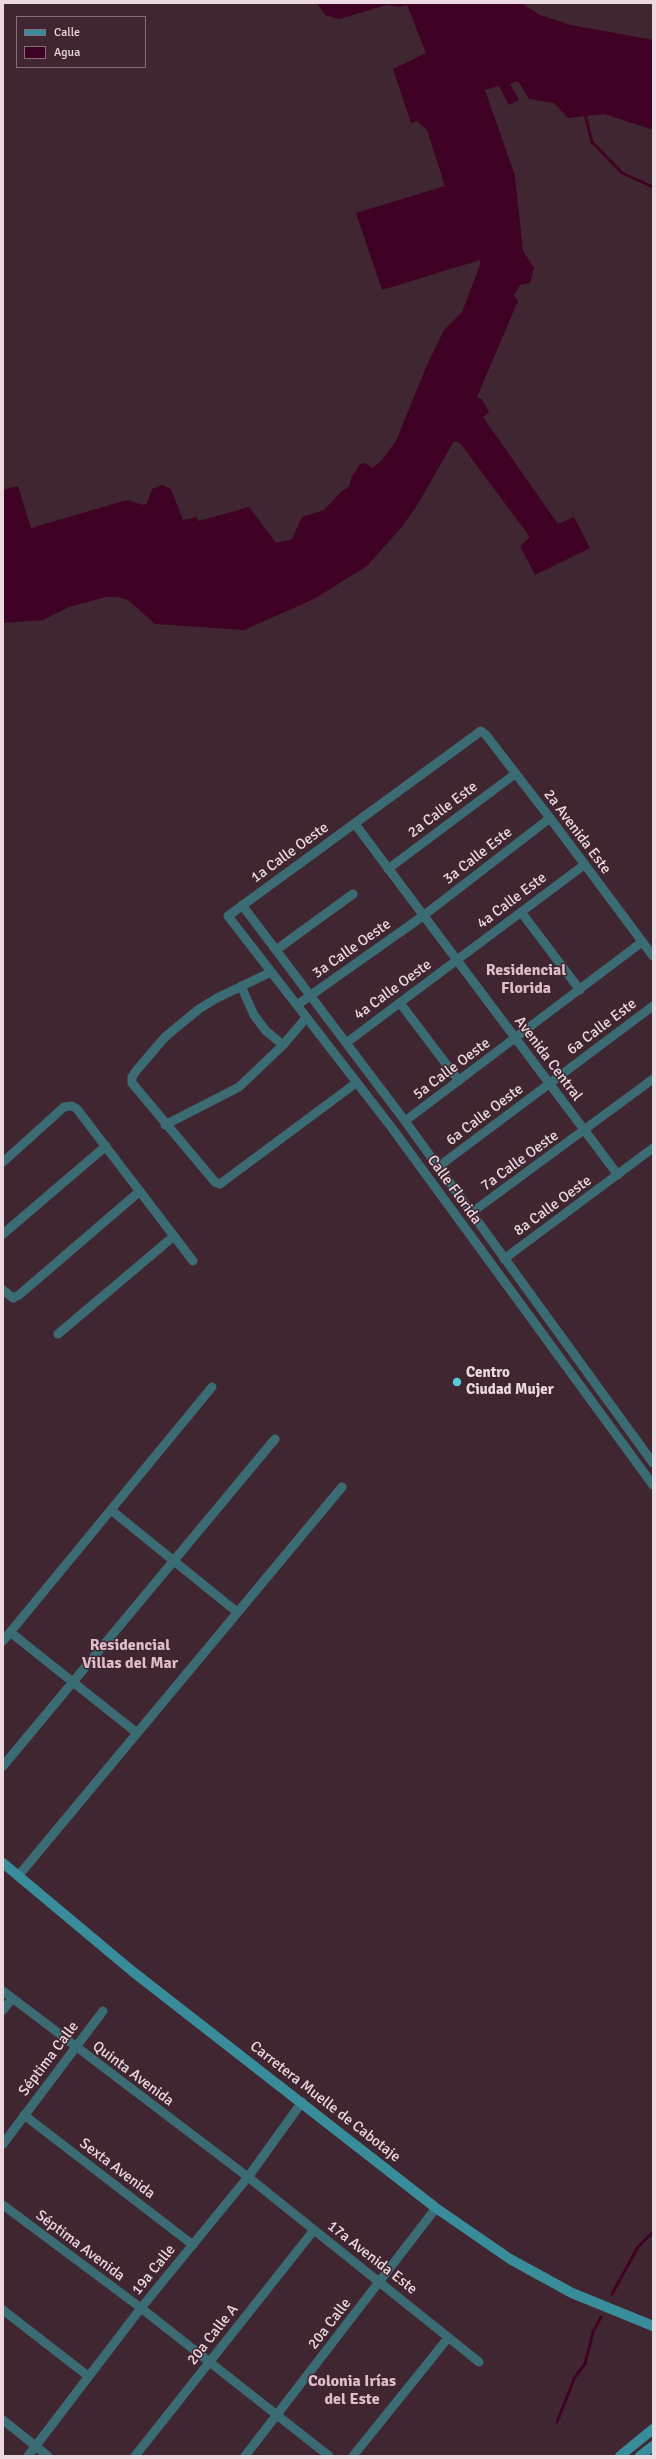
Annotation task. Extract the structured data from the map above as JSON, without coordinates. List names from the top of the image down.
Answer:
{
  "streets": {
    "main road": ["Carretera Muelle de Cabotaje"],
    "street": [
      "2a Calle Este",
      "2a Avenida Este",
      "1a Calle Oeste",
      "3a Calle Este",
      "4a Calle Este",
      "3a Calle Oeste",
      "4a Calle Oeste",
      "6a Calle Este",
      "Avenida Central",
      "5a Calle Oeste",
      "6a Calle Oeste",
      "7a Calle Oeste",
      "Calle Florida",
      "8a Calle Oeste",
      "Séptima Calle",
      "Quinta Avenida",
      "Sexta Avenida",
      "Séptima Avenida",
      "17a Avenida Este",
      "19a Calle",
      "20a Calle",
      "20a Calle A"
    ]
  },
  "crossings": [
    ["2a Calle Este", "2a Avenida Este"],
    ["2a Calle Este", "Avenida Central"],
    ["2a Avenida Este", "1a Calle Oeste"],
    ["2a Avenida Este", "3a Calle Este"],
    ["2a Avenida Este", "4a Calle Este"],
    ["2a Avenida Este", "5a Calle Oeste"],
    ["1a Calle Oeste", "Avenida Central"],
    ["1a Calle Oeste", "Calle Florida"],
    ["3a Calle Este", "3a Calle Oeste"],
    ["3a Calle Este", "Avenida Central"],
    ["4a Calle Este", "4a Calle Oeste"],
    ["4a Calle Este", "Avenida Central"],
    ["3a Calle Oeste", "Avenida Central"],
    ["3a Calle Oeste", "Calle Florida"],
    ["4a Calle Oeste", "Avenida Central"],
    ["4a Calle Oeste", "Calle Florida"],
    ["6a Calle Este", "Avenida Central"],
    ["6a Calle Este", "6a Calle Oeste"],
    ["Avenida Central", "5a Calle Oeste"],
    ["Avenida Central", "6a Calle Oeste"],
    ["Avenida Central", "7a Calle Oeste"],
    ["Avenida Central", "8a Calle Oeste"],
    ["5a Calle Oeste", "Calle Florida"],
    ["6a Calle Oeste", "Calle Florida"],
    ["7a Calle Oeste", "Calle Florida"],
    ["Calle Florida", "8a Calle Oeste"],
    ["Séptima Calle", "Quinta Avenida"],
    ["Séptima Calle", "Sexta Avenida"],
    ["Quinta Avenida", "17a Avenida Este"],
    ["Quinta Avenida", "19a Calle"],
    ["Carretera Muelle de Cabotaje", "19a Calle"],
    ["Carretera Muelle de Cabotaje", "20a Calle"],
    ["Sexta Avenida", "19a Calle"],
    ["Séptima Avenida", "19a Calle"],
    ["Séptima Avenida", "20a Calle"],
    ["Séptima Avenida", "20a Calle A"],
    ["17a Avenida Este", "19a Calle"],
    ["17a Avenida Este", "20a Calle"],
    ["17a Avenida Este", "20a Calle A"]
  ],
  "districts": ["Residencial Florida", "Residencial Villas del Mar", "Colonia Irías del Este"],
  "places": ["Centro Ciudad Mujer"],
  "legend": ["Calle", "Agua"]
}
